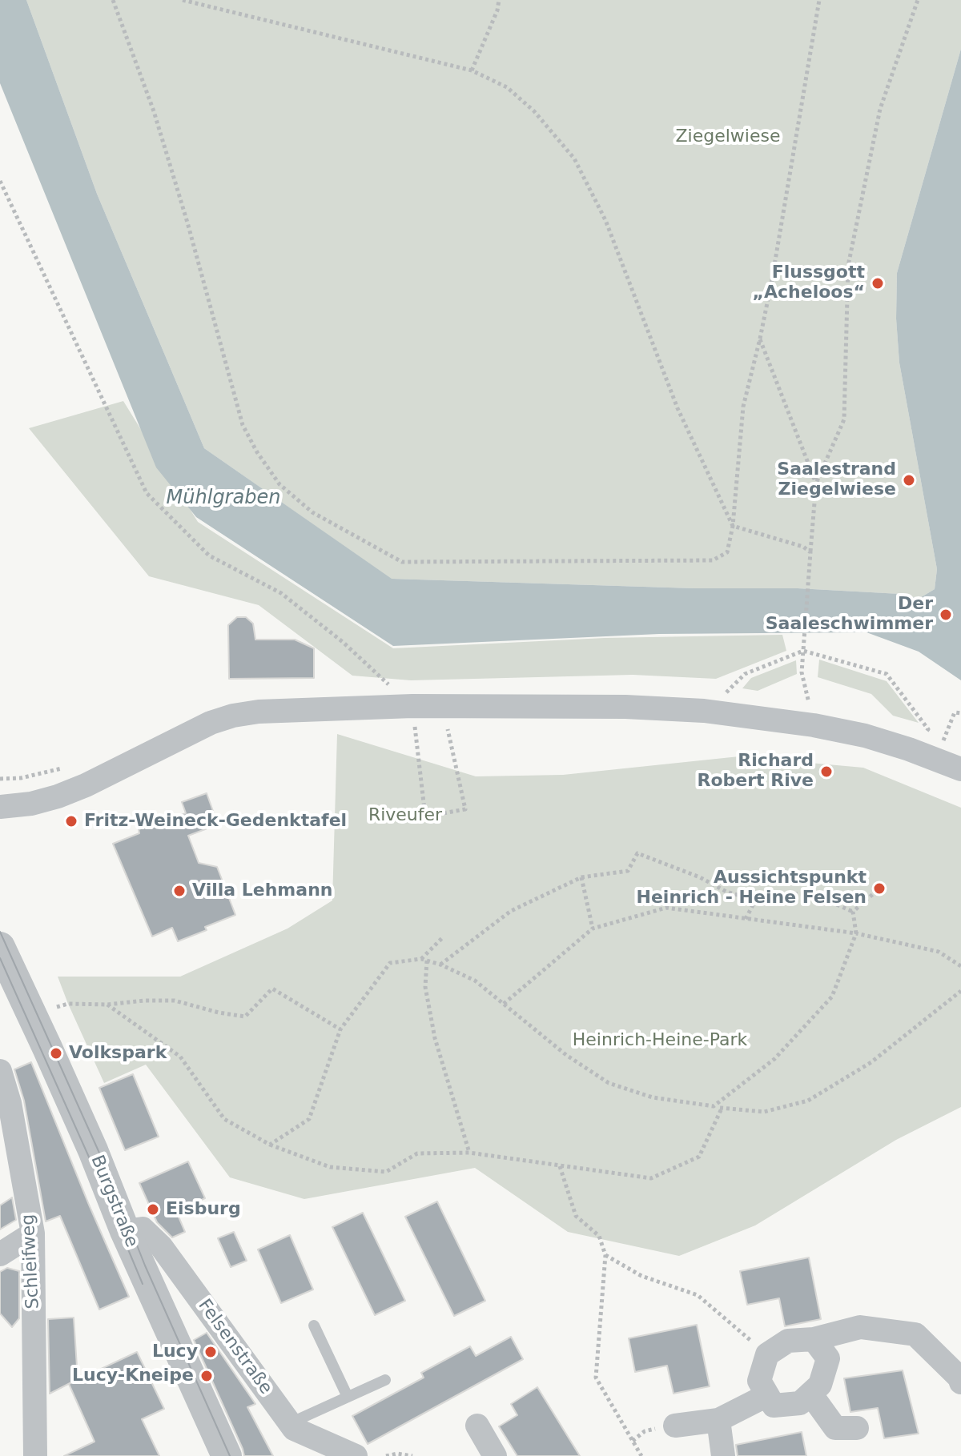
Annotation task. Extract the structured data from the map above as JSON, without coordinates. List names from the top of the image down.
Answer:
{
  "streets": {
    "street": ["Burgstraße", "Schleifweg", "Felsenstraße"]
  },
  "crossings": [
    ["Burgstraße", "Felsenstraße"]
  ],
  "water": ["Mühlgraben"],
  "parks": ["Ziegelwiese", "Riveufer", "Heinrich-Heine-Park"],
  "places": [
    "Flussgott „Acheloos“",
    "Saalestrand Ziegelwiese",
    "Der Saaleschwimmer",
    "Richard Robert Rive",
    "Fritz-Weineck-Gedenktafel",
    "Aussichtspunkt Heinrich - Heine Felsen",
    "Villa Lehmann",
    "Volkspark",
    "Eisburg",
    "Lucy",
    "Lucy-Kneipe"
  ]
}
